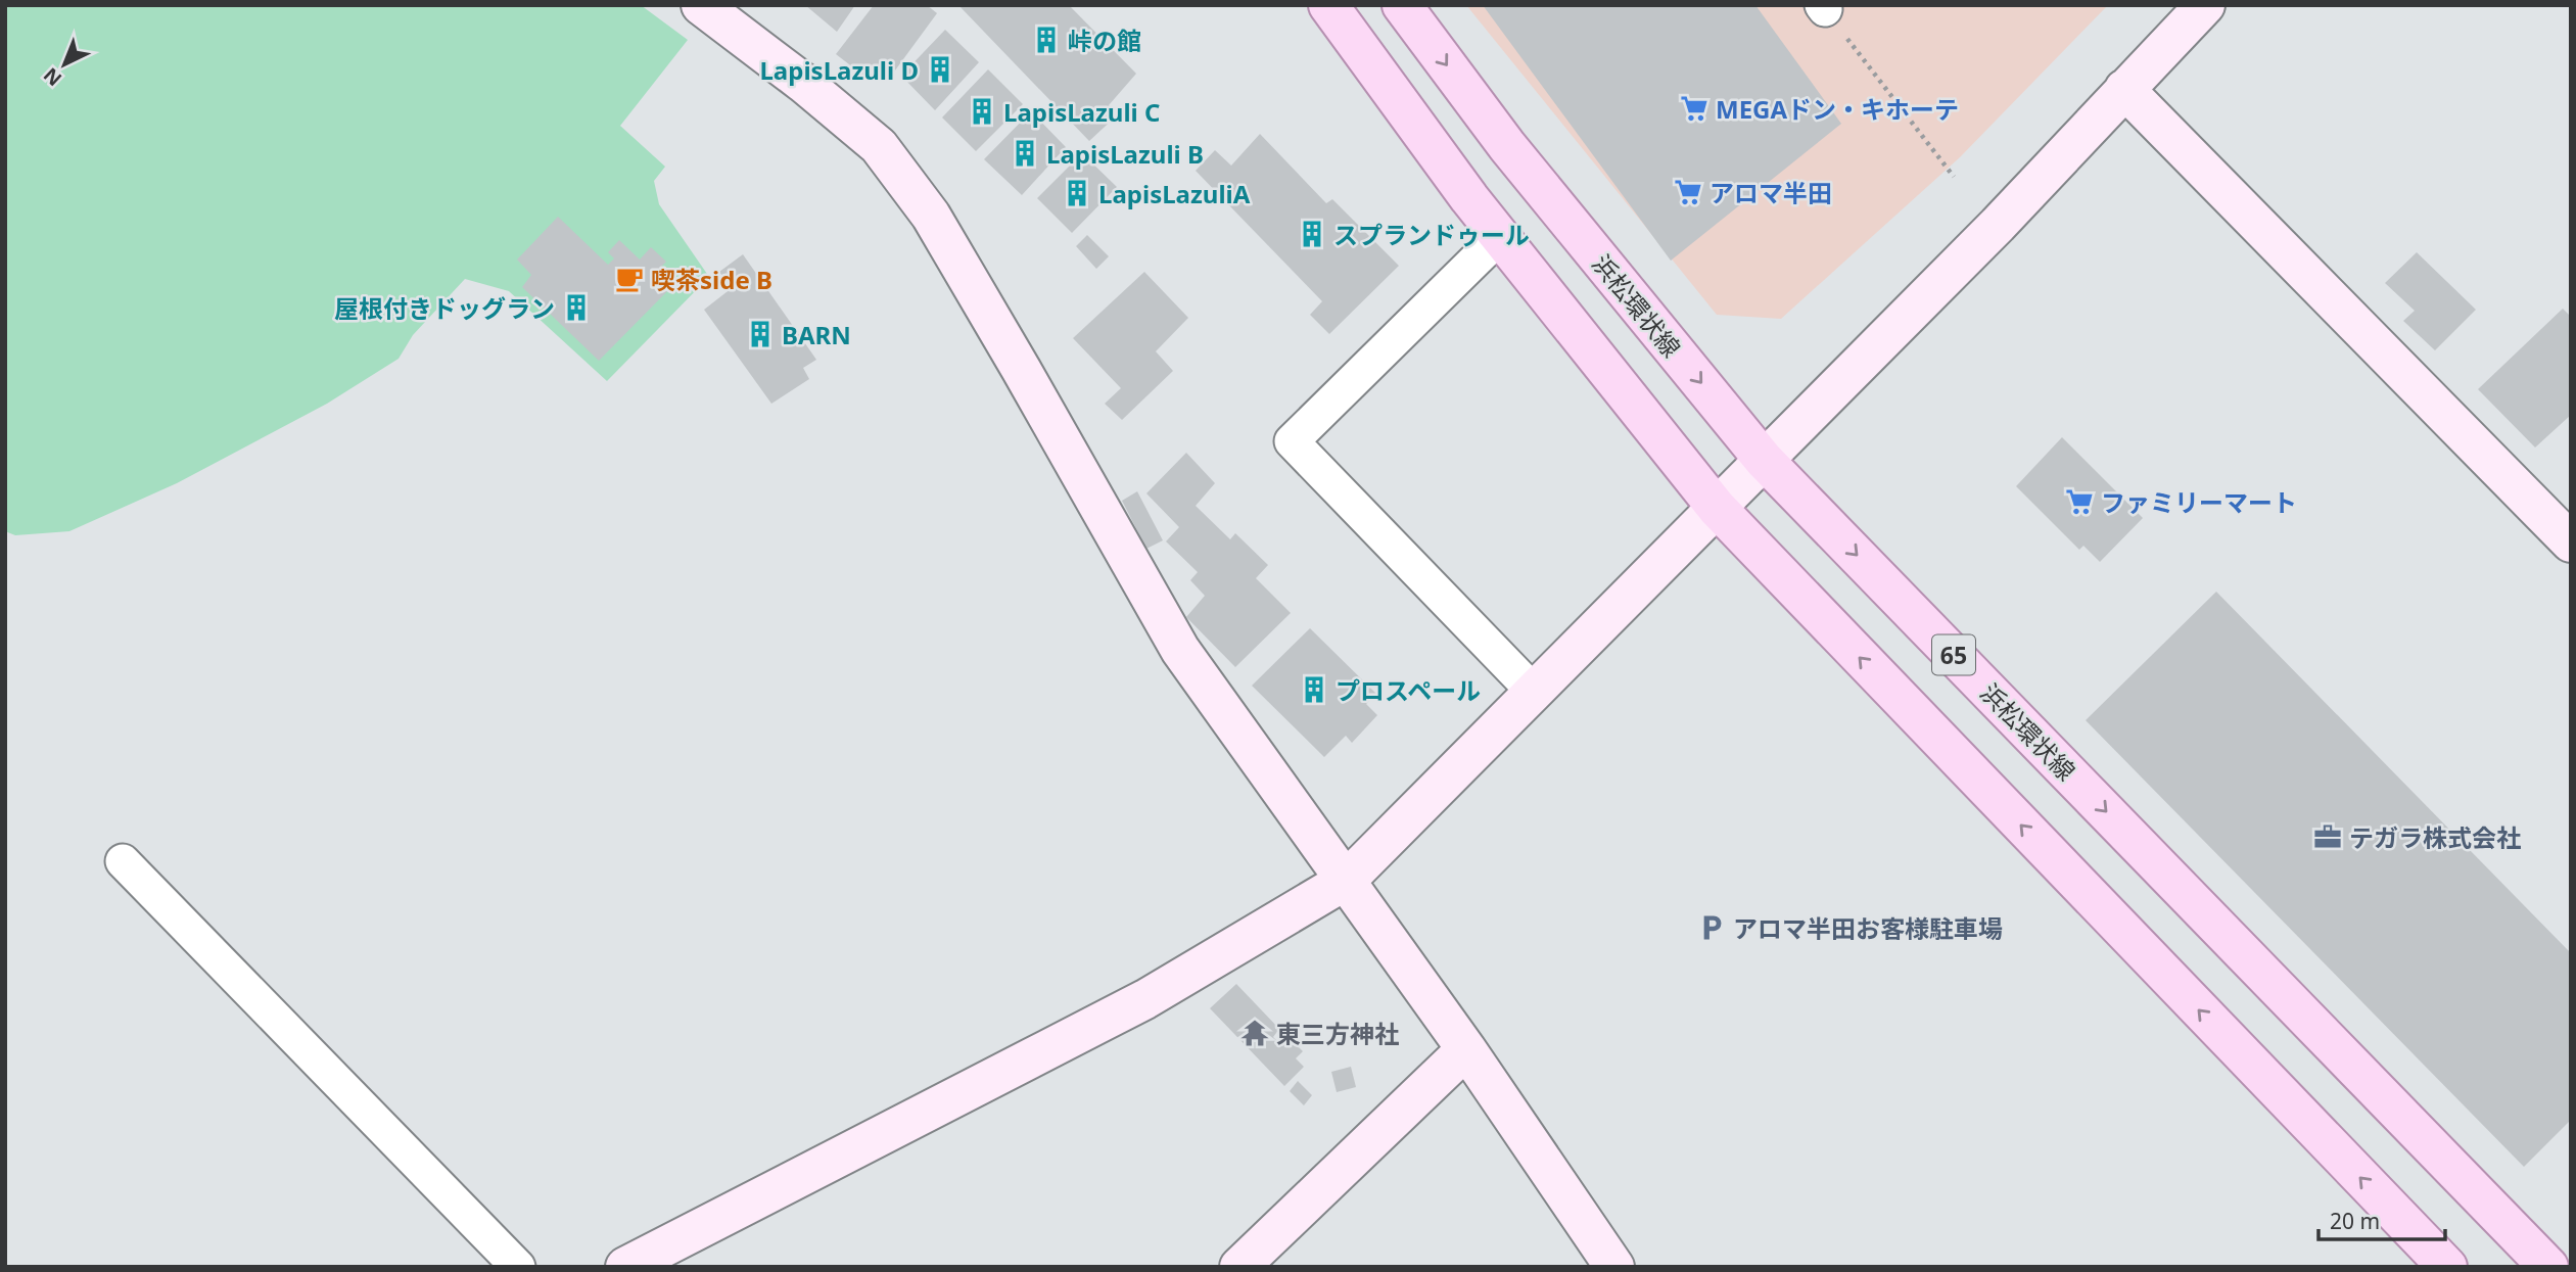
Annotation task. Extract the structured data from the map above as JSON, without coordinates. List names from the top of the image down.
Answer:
{
  "streets": {
    "main road": ["浜松環状線", "65"]
  },
  "places": {
    "building": [
      "峠の館",
      "LapisLazuli D",
      "LapisLazuli C",
      "LapisLazuli B",
      "LapisLazuliA",
      "スプランドゥール",
      "屋根付きドッグラン",
      "BARN",
      "プロスペール"
    ],
    "supermarket": ["MEGAドン・キホーテ", "アロマ半田", "ファミリーマート"],
    "cafe": ["喫茶side B"],
    "office": ["テガラ株式会社"],
    "parking": ["アロマ半田お客様駐車場"],
    "temple": ["東三方神社"]
  },
  "scale_bar": "20 m",
  "north": "bottom left"
}
